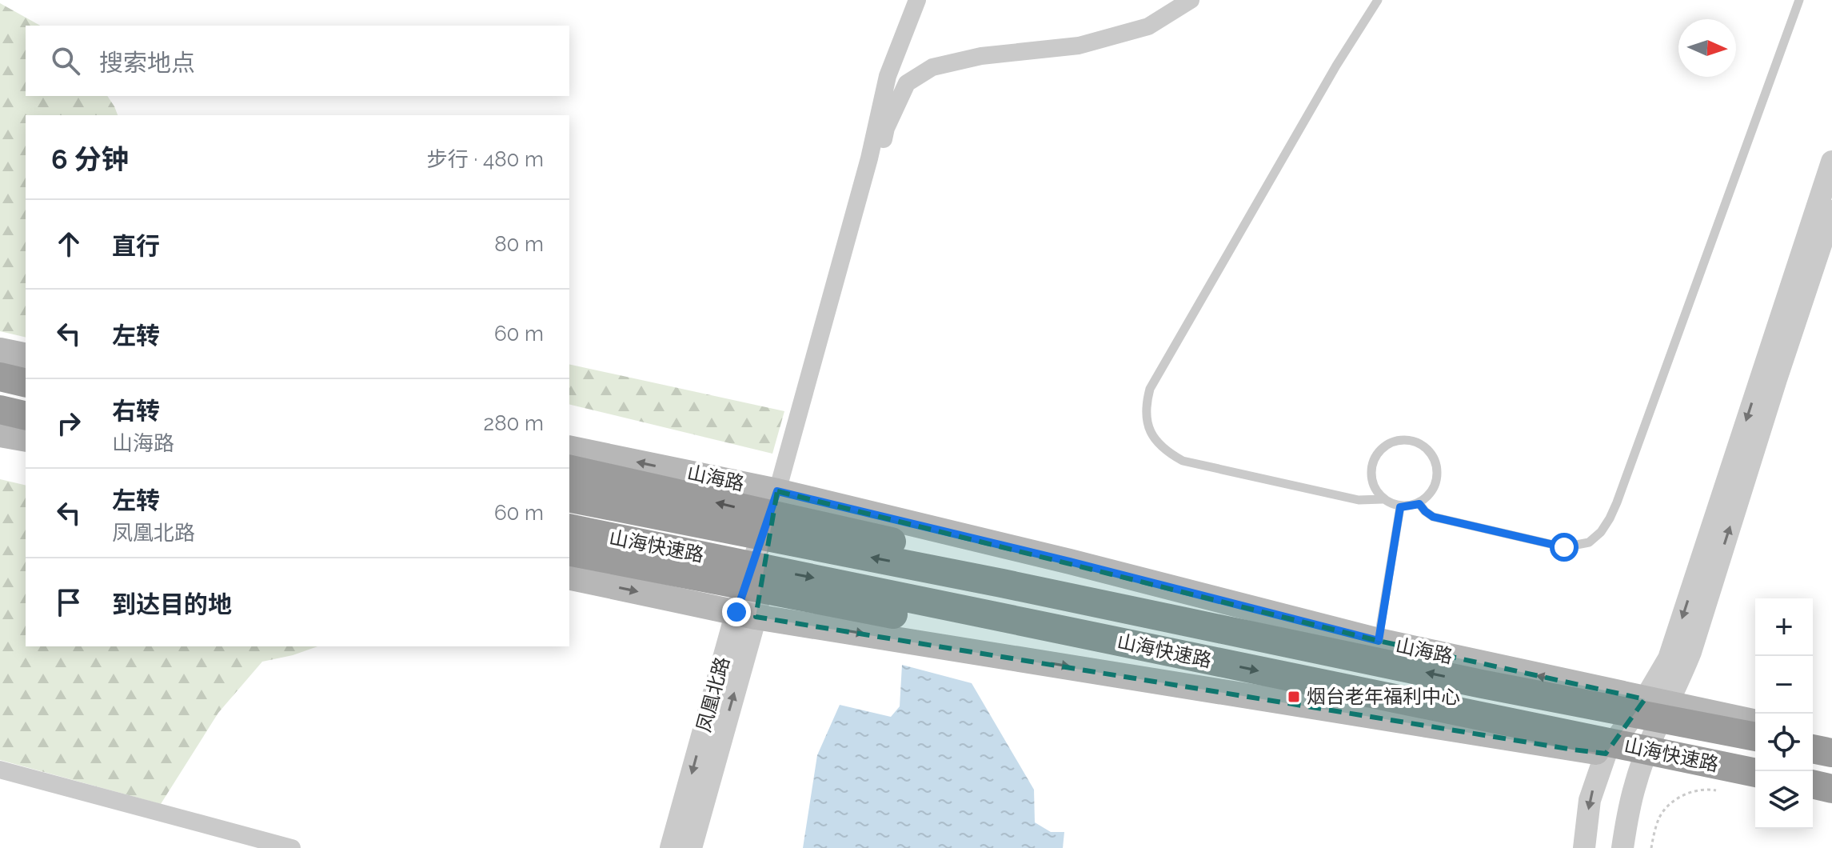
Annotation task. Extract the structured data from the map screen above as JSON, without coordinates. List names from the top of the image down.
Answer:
{
  "streets": {
    "highway": ["山海快速路"],
    "main road": ["山海路"],
    "street": ["凤凰北路"]
  },
  "crossings": [
    ["山海路", "凤凰北路"]
  ],
  "places": {
    "transit": ["烟台老年福利中心"]
  },
  "north": "right",
  "page": {
    "search": "搜索地点",
    "heading": ["6 分钟", "步行 · 480 m"],
    "list": [
      ["直行", "80 m"],
      ["左转", "60 m"],
      ["右转", "山海路", "280 m"],
      ["左转", "凤凰北路", "60 m"],
      "到达目的地"
    ],
    "map_buttons": ["+", "−"]
  }
}
